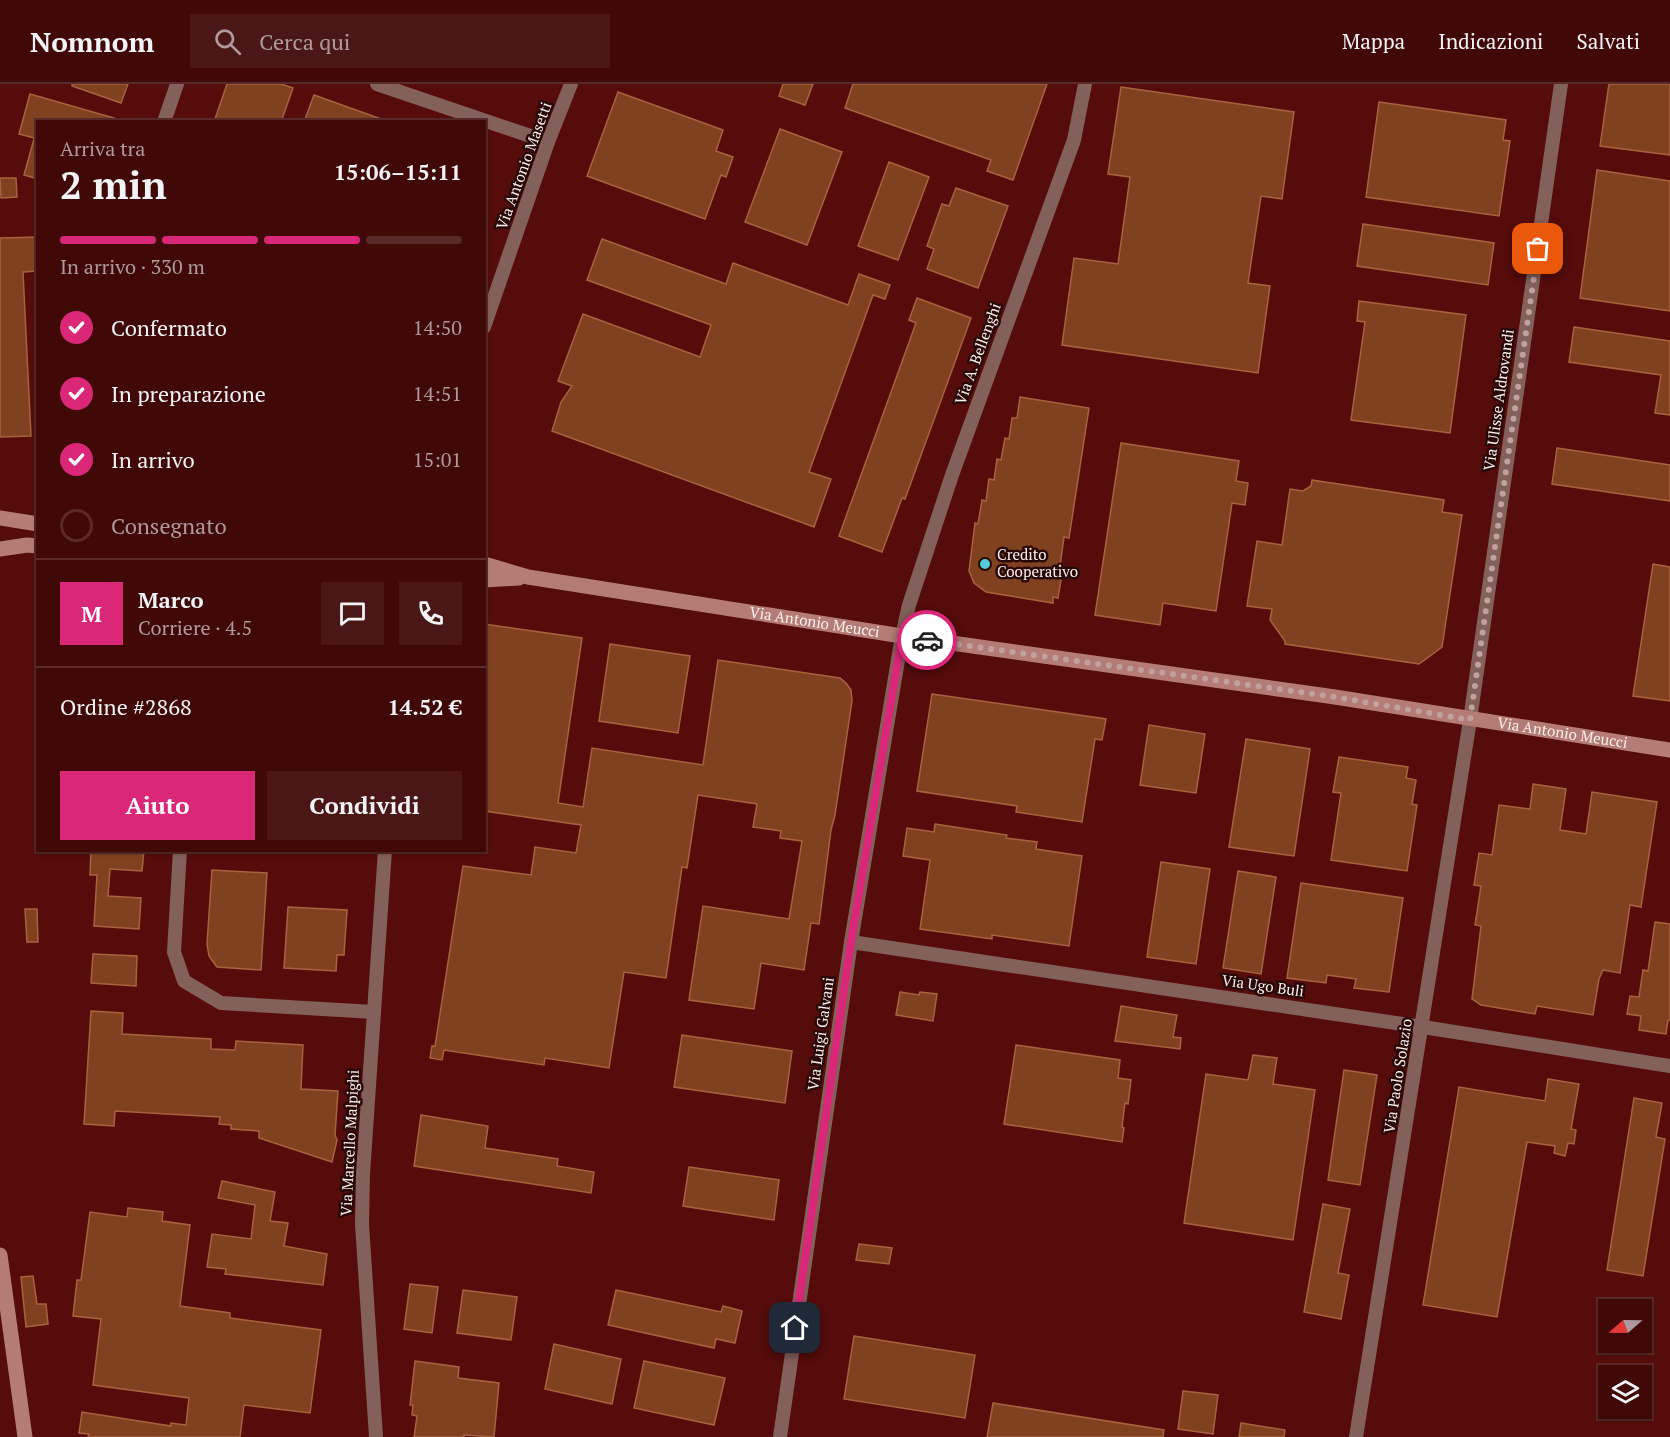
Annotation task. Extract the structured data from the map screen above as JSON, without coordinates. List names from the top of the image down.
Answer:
{
  "streets": {
    "street": [
      "Via Antonio Masetti",
      "Via A. Bellenghi",
      "Via Ulisse Aldrovandi",
      "Via Antonio Meucci",
      "Via Ugo Buli",
      "Via Luigi Galvani",
      "Via Paolo Solazio",
      "Via Marcello Malpighi"
    ]
  },
  "crossings": [
    ["Via A. Bellenghi", "Via Antonio Meucci"],
    ["Via A. Bellenghi", "Via Luigi Galvani"],
    ["Via Ulisse Aldrovandi", "Via Antonio Meucci"],
    ["Via Ulisse Aldrovandi", "Via Paolo Solazio"],
    ["Via Antonio Meucci", "Via Luigi Galvani"],
    ["Via Antonio Meucci", "Via Paolo Solazio"],
    ["Via Ugo Buli", "Via Luigi Galvani"],
    ["Via Ugo Buli", "Via Paolo Solazio"]
  ],
  "places": ["Credito Cooperativo"],
  "north": "left",
  "page": {
    "header": "Nomnom",
    "search": "Cerca qui",
    "nav": ["Mappa", "Indicazioni", "Salvati"],
    "heading": ["2 min", "Arriva tra", "15:06–15:11"],
    "panel": [
      "Marco",
      "Corriere · 4.5",
      "Ordine #2868",
      "14.52 €"
    ],
    "bar": "In arrivo · 330 m",
    "list": [
      ["Confermato", "14:50"],
      ["In preparazione", "14:51"],
      ["In arrivo", "15:01"],
      "Consegnato"
    ],
    "round": "M",
    "buttons": ["Aiuto", "Condividi"]
  }
}
